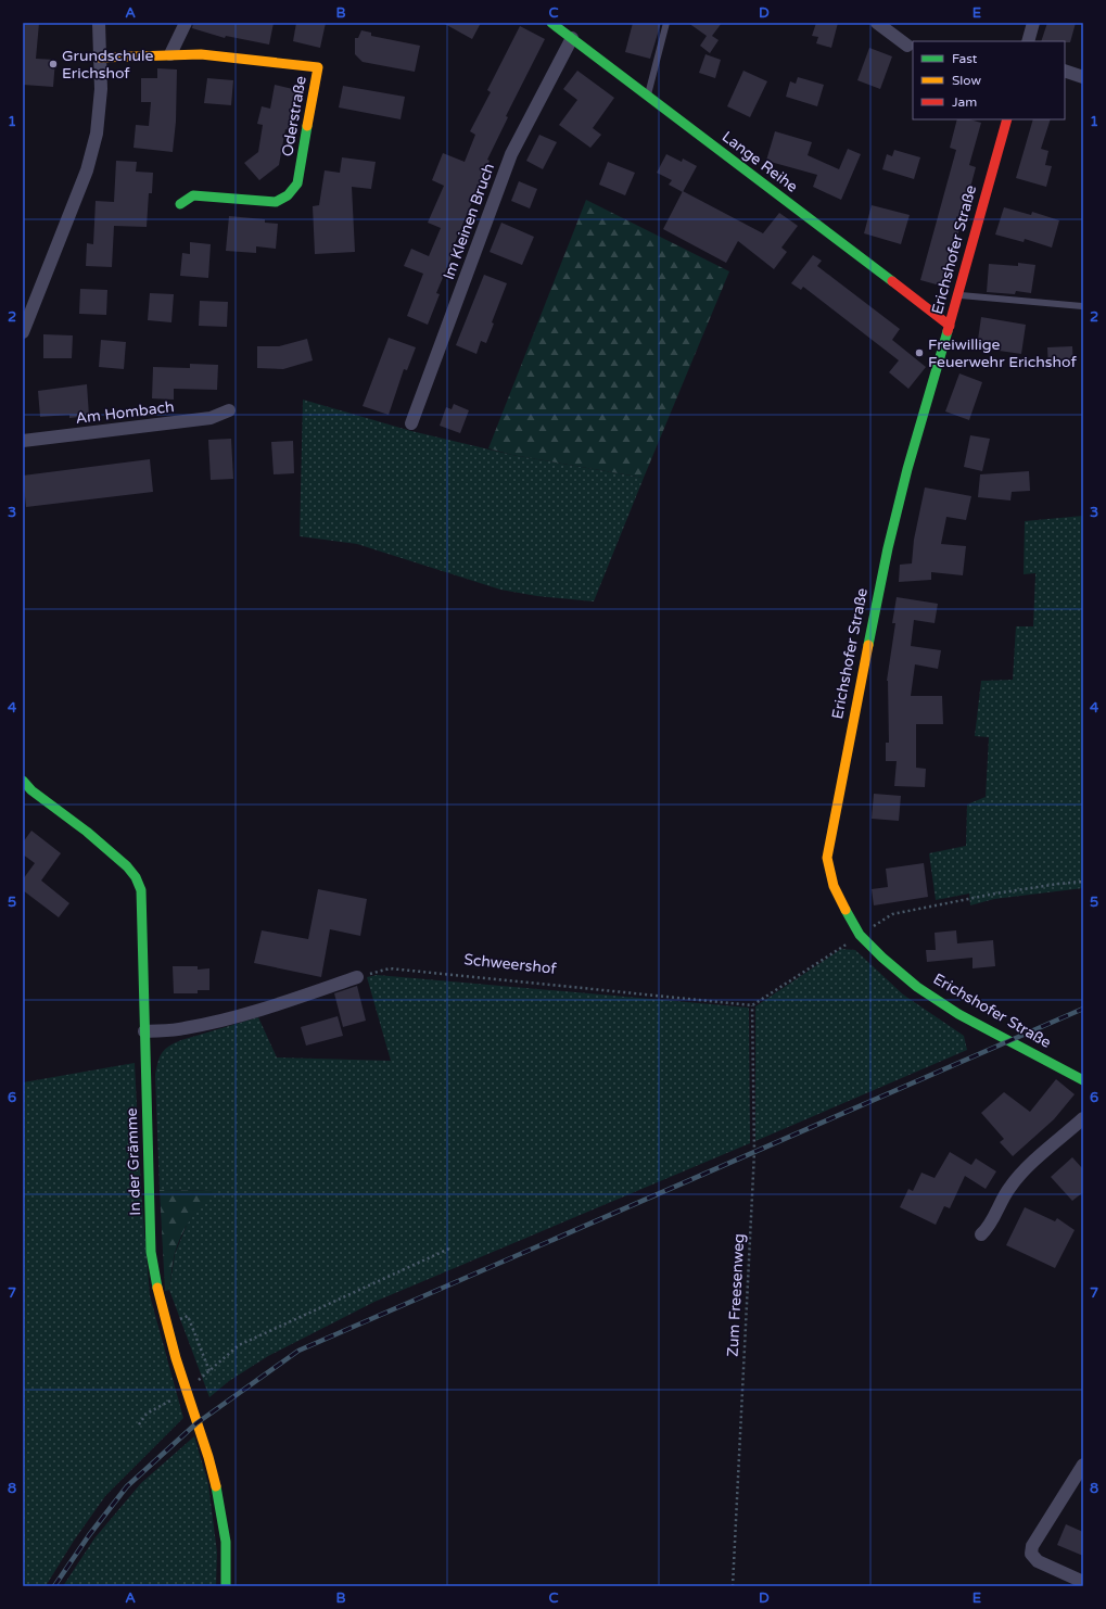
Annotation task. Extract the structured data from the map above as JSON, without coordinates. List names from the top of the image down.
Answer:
{
  "streets": {
    "street": [
      "Oderstraße",
      "Lange Reihe",
      "Im Kleinen Bruch",
      "Erichshofer Straße",
      "Am Hombach",
      "In der Grämme"
    ],
    "path": ["Schweershof", "Zum Freesenweg"]
  },
  "crossings": [
    ["Lange Reihe", "Im Kleinen Bruch"],
    ["Lange Reihe", "Erichshofer Straße"],
    ["Schweershof", "Zum Freesenweg"]
  ],
  "places": ["Grundschule Erichshof", "Freiwillige Feuerwehr Erichshof"],
  "legend": ["Fast", "Slow", "Jam"],
  "grid": {
    "columns": [
      "A",
      "B",
      "C",
      "D",
      "E"
    ],
    "rows": [
      "1",
      "2",
      "3",
      "4",
      "5",
      "6",
      "7",
      "8"
    ]
  }
}
